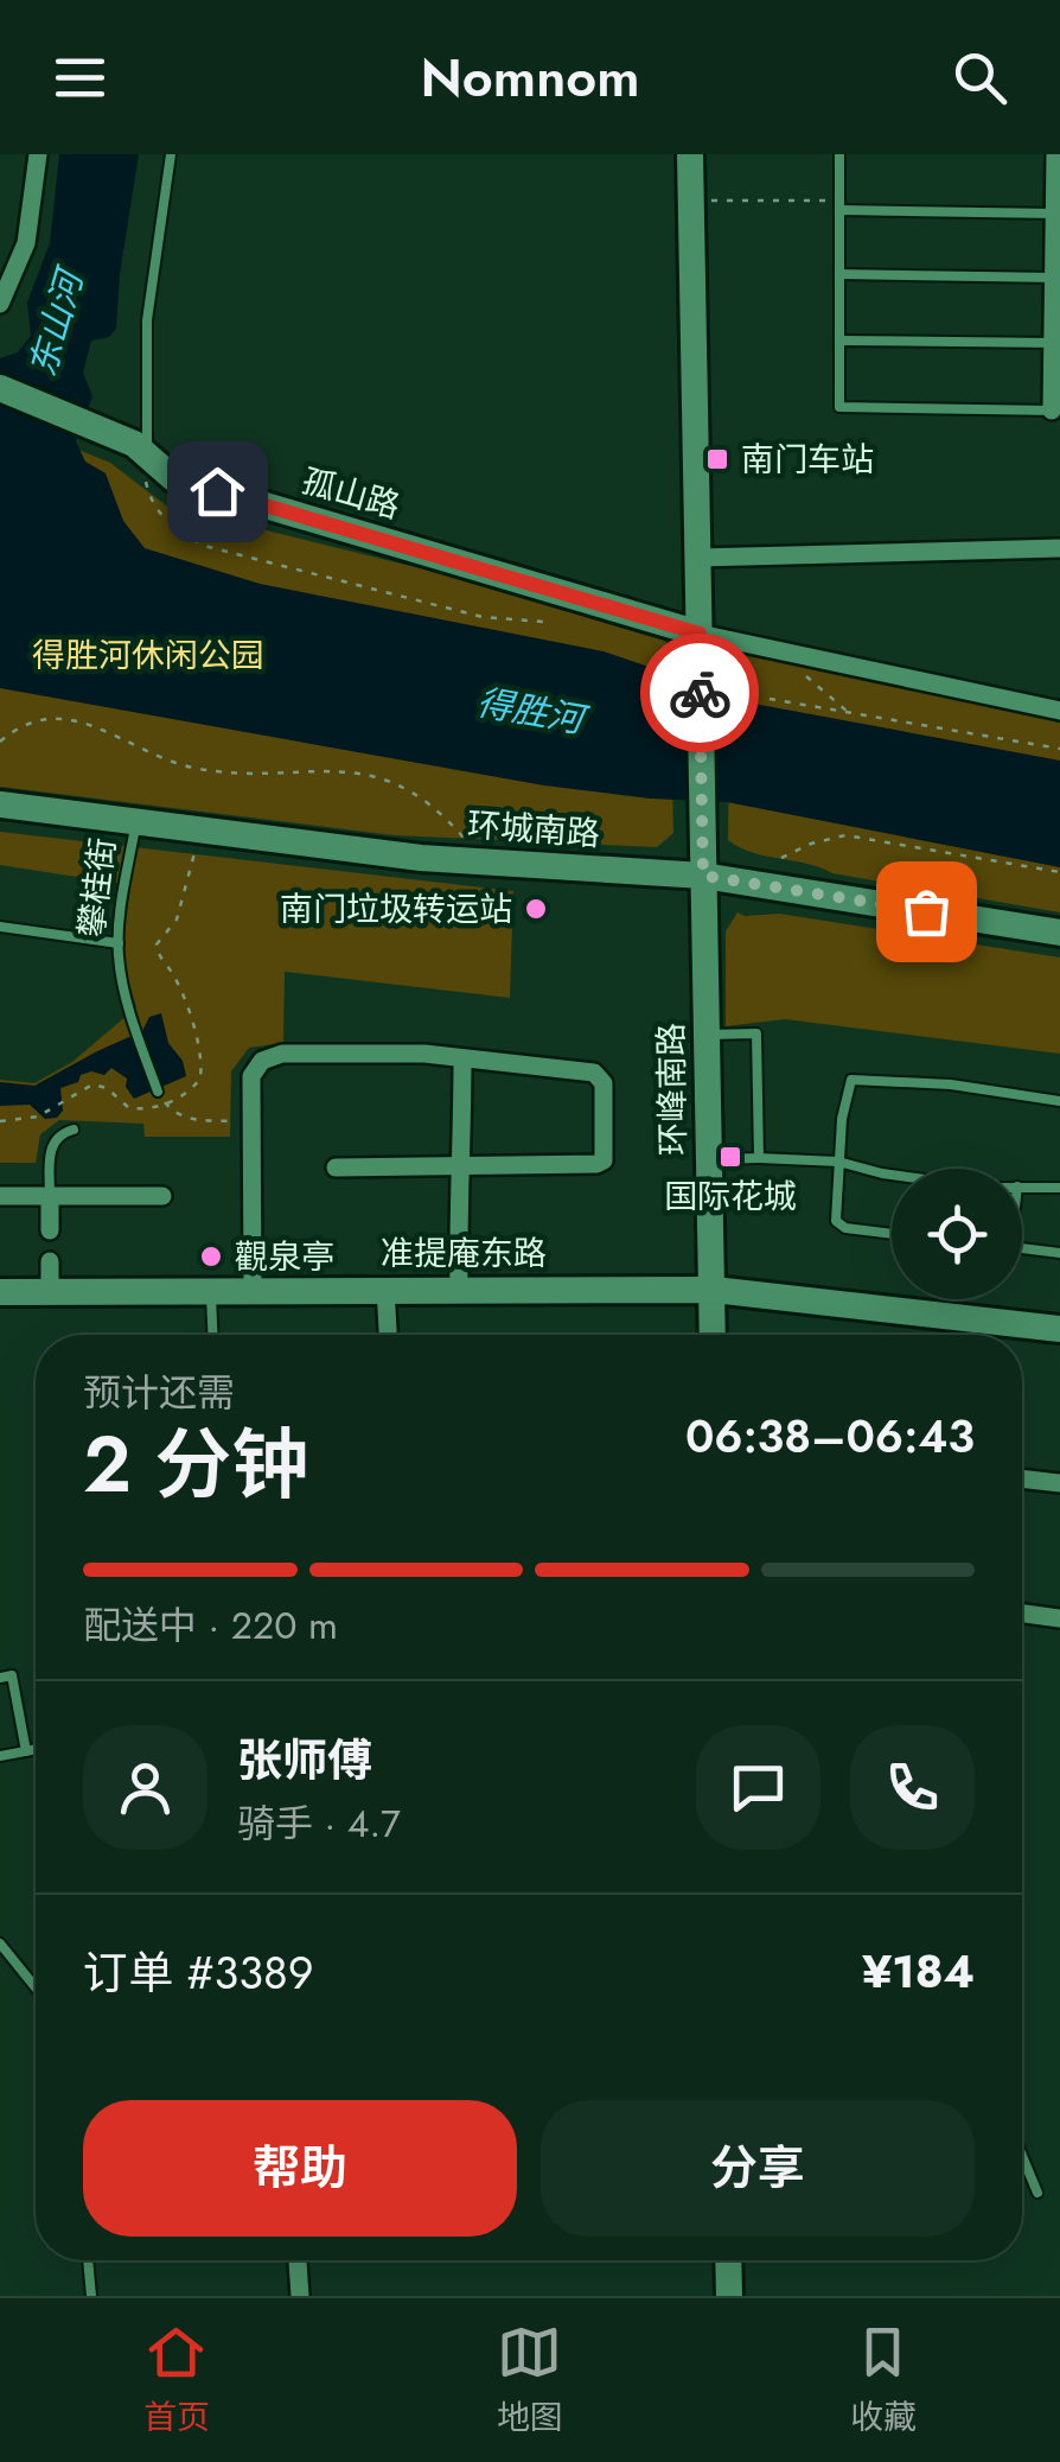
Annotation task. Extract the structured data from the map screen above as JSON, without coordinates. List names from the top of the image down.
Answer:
{
  "streets": {
    "main road": [
      "孤山路",
      "环城南路",
      "环峰南路",
      "准提庵东路"
    ],
    "lane": ["攀桂街"]
  },
  "crossings": [
    ["孤山路", "环峰南路"],
    ["环城南路", "攀桂街"],
    ["环城南路", "环峰南路"],
    ["环峰南路", "准提庵东路"]
  ],
  "water": ["东山河", "得胜河"],
  "parks": ["得胜河休闲公园"],
  "places": {
    "transit": ["南门车站", "国际花城"],
    "other": ["南门垃圾转运站", "觀泉亭"]
  },
  "page": {
    "header": "Nomnom",
    "heading": ["2 分钟", "预计还需", "06:38–06:43"],
    "panel": [
      "张师傅",
      "骑手 · 4.7",
      "订单 #3389",
      "¥184"
    ],
    "bar": "配送中 · 220 m",
    "buttons": ["帮助", "分享"],
    "tabs": ["首页", "地图", "收藏"]
  }
}
